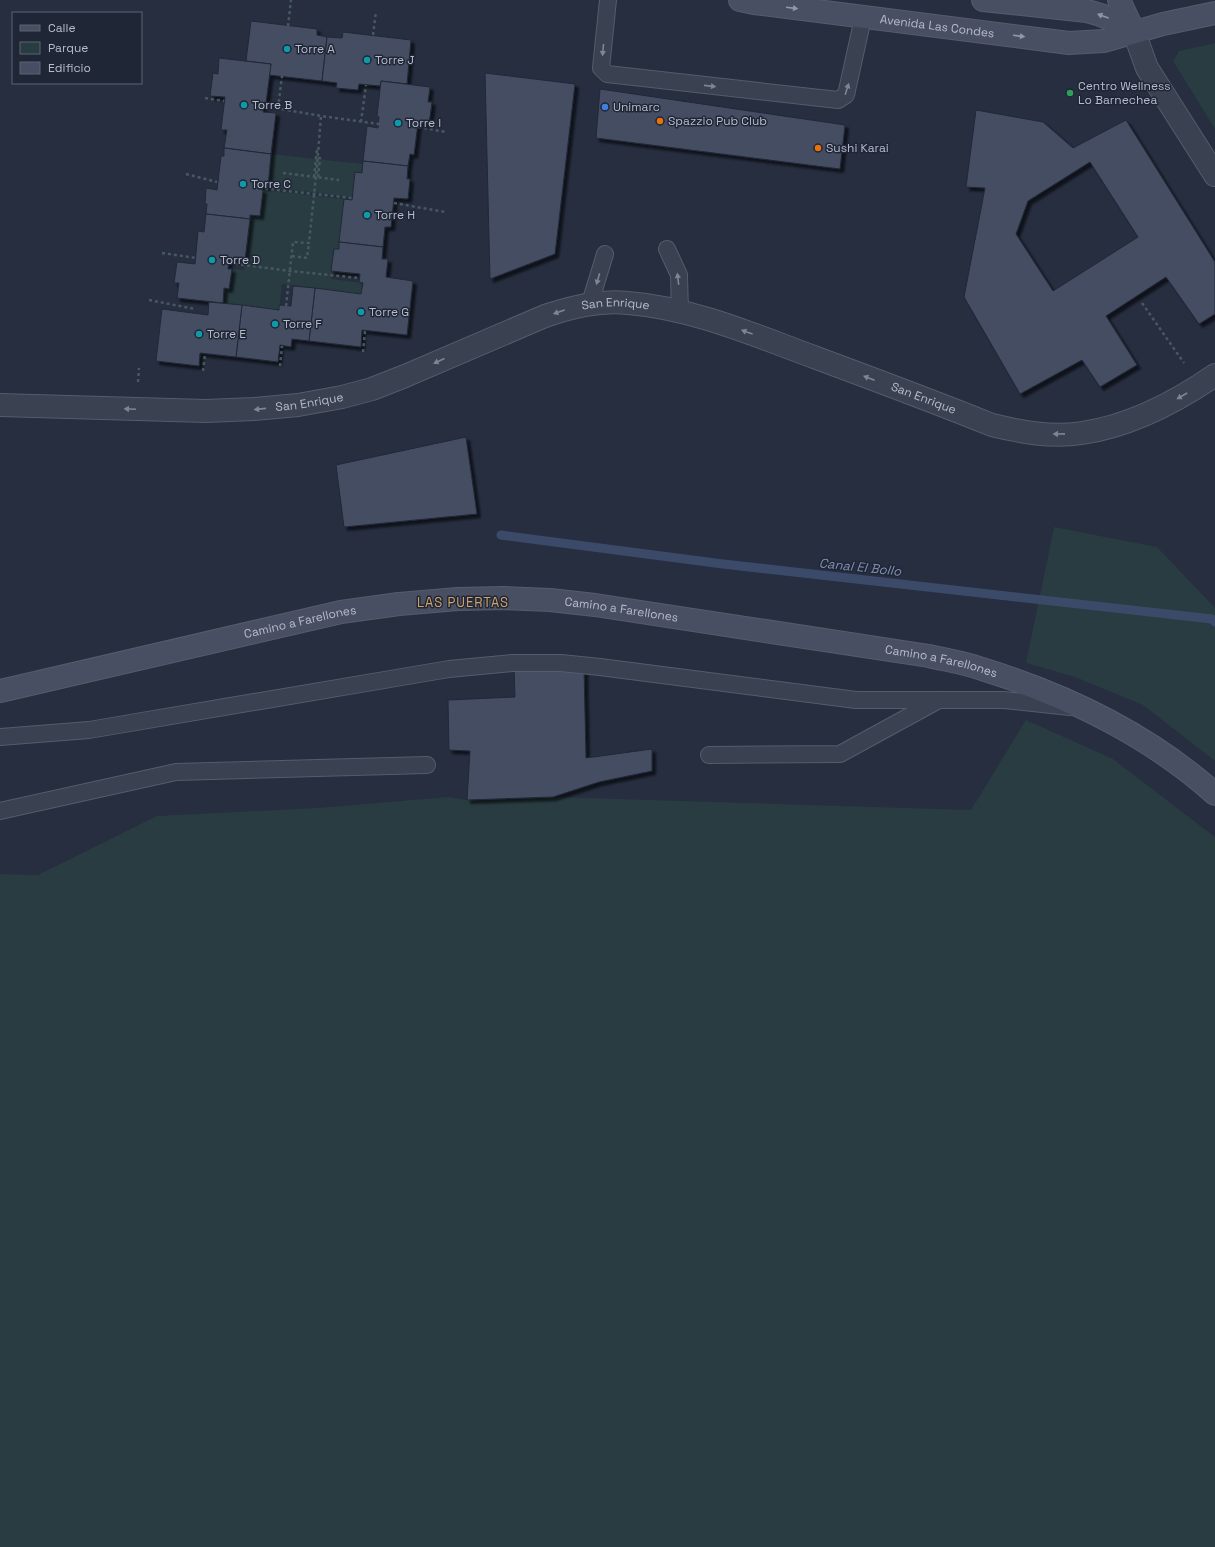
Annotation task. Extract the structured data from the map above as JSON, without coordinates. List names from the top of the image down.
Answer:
{
  "streets": {
    "main road": ["Avenida Las Condes", "Camino a Farellones"],
    "street": ["San Enrique"]
  },
  "one_way": ["San Enrique"],
  "districts": ["LAS PUERTAS"],
  "water": ["Canal El Bollo"],
  "places": [
    "Torre A",
    "Torre J",
    "Centro Wellness Lo Barnechea",
    "Torre B",
    "Unimarc",
    "Spazzio Pub Club",
    "Torre I",
    "Sushi Karai",
    "Torre C",
    "Torre H",
    "Torre D",
    "Torre G",
    "Torre F",
    "Torre E"
  ],
  "legend": ["Calle", "Parque", "Edificio"]
}
